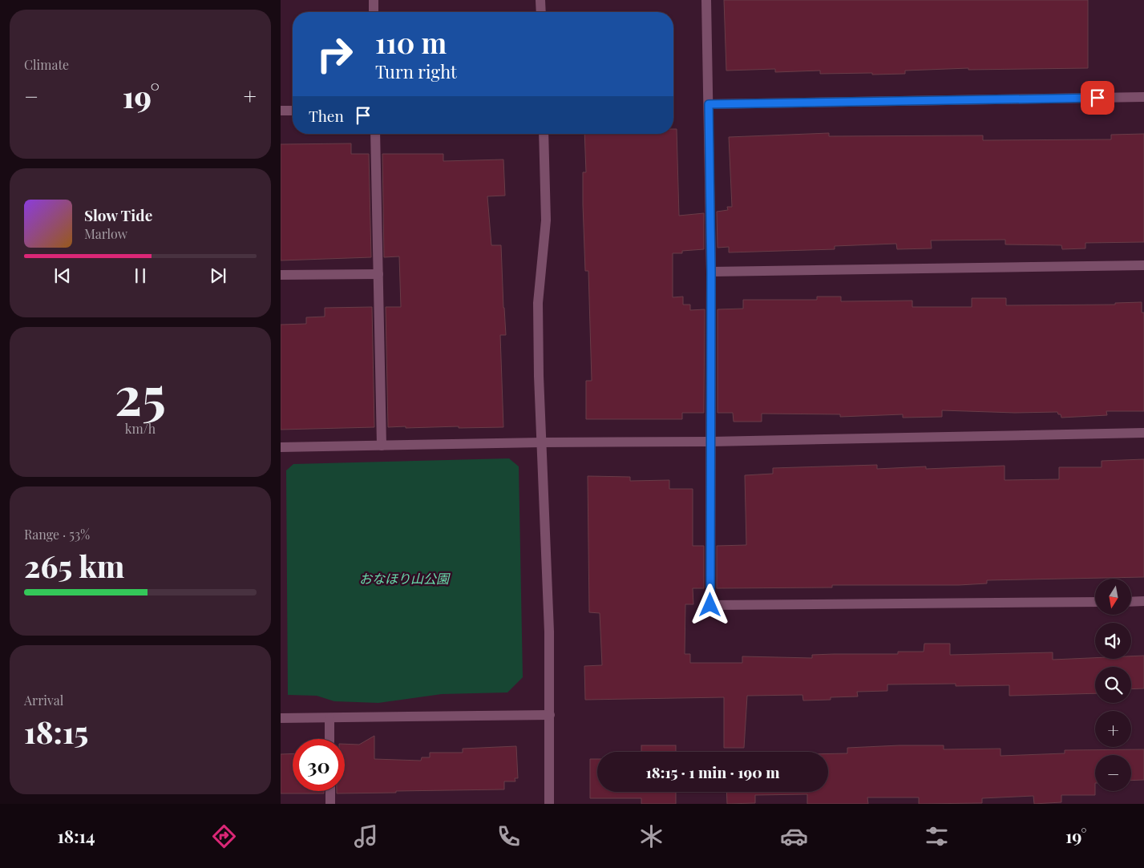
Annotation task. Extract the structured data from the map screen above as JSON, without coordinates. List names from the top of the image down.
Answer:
{
  "parks": ["おなほり山公園"],
  "north": "bottom",
  "page": {
    "tile": [
      "Climate",
      ["25", "km/h"],
      ["Range · 53%", "265 km"],
      ["Arrival", "18:15"]
    ],
    "turn": ["110 m", "Turn right"],
    "heat": ["−", "19°", "+"],
    "then": "Then",
    "song": ["Slow Tide", "Marlow"],
    "map_buttons": ["+", "−"],
    "limit": "30",
    "trip": "18:15 · 1 min · 190 m",
    "tabs": ["18:14", "19°"]
  }
}
